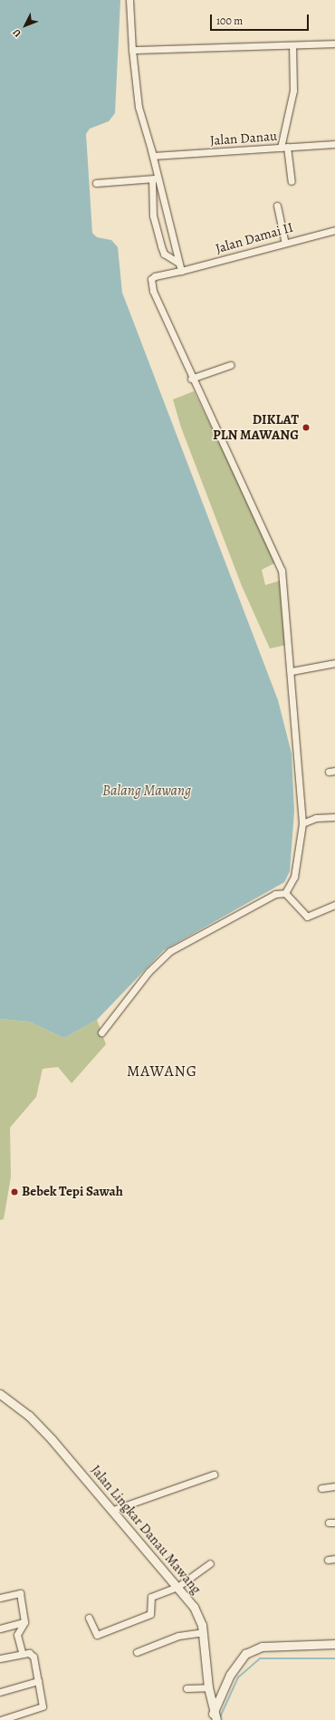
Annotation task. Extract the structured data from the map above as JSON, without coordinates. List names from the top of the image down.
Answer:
{
  "streets": {
    "street": ["Jalan Danau", "Jalan Damai II", "Jalan Lingkar Danau Mawang"]
  },
  "districts": ["MAWANG"],
  "water": ["Balang Mawang"],
  "places": ["DIKLAT PLN MAWANG", "Bebek Tepi Sawah"],
  "scale_bar": "100 m",
  "north": "bottom left"
}
